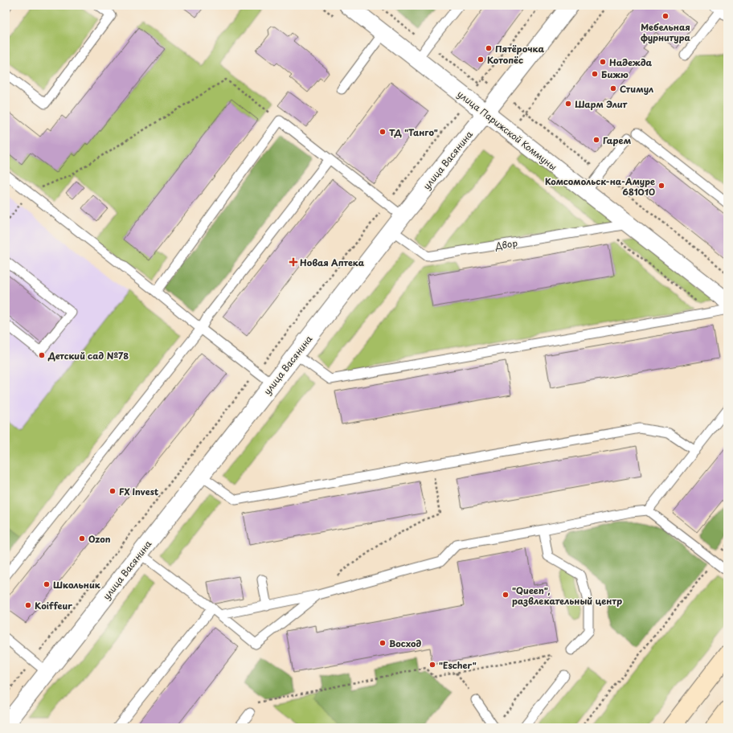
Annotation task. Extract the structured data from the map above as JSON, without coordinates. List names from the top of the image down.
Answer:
{
  "streets": {
    "street": ["улица Парижской Коммуны", "улица Васянина"],
    "lane": ["Двор"]
  },
  "crossings": [
    ["улица Парижской Коммуны", "улица Васянина"],
    ["улица Парижской Коммуны", "Двор"],
    ["улица Васянина", "Двор"]
  ],
  "places": {
    "other": [
      "Мебельная фурнитура",
      "Пятёрочка",
      "Котопёс",
      "Надежда",
      "Бижю",
      "Стимул",
      "Шарм Элит",
      "ТД \"Танго\"",
      "Гарем",
      "Комсомольск-на-Амуре 681010",
      "Детский сад №78",
      "FX Invest",
      "Ozon",
      "Школьник",
      "\"Queen\", развлекательный центр",
      "Koiffeur",
      "Восход",
      "\"Escher\""
    ],
    "health": ["Новая Аптека"]
  }
}
